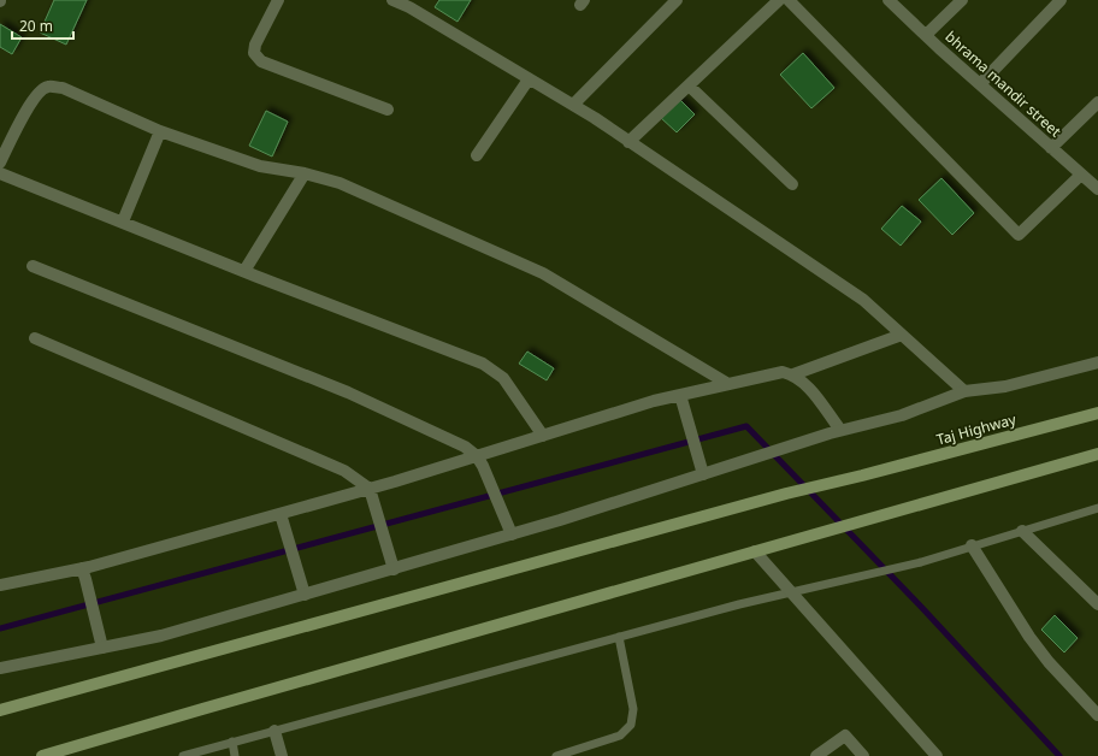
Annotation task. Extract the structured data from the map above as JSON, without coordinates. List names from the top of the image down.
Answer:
{
  "streets": {
    "main road": ["Taj Highway"],
    "street": ["bhrama mandir street"]
  },
  "scale_bar": "20 m"
}
